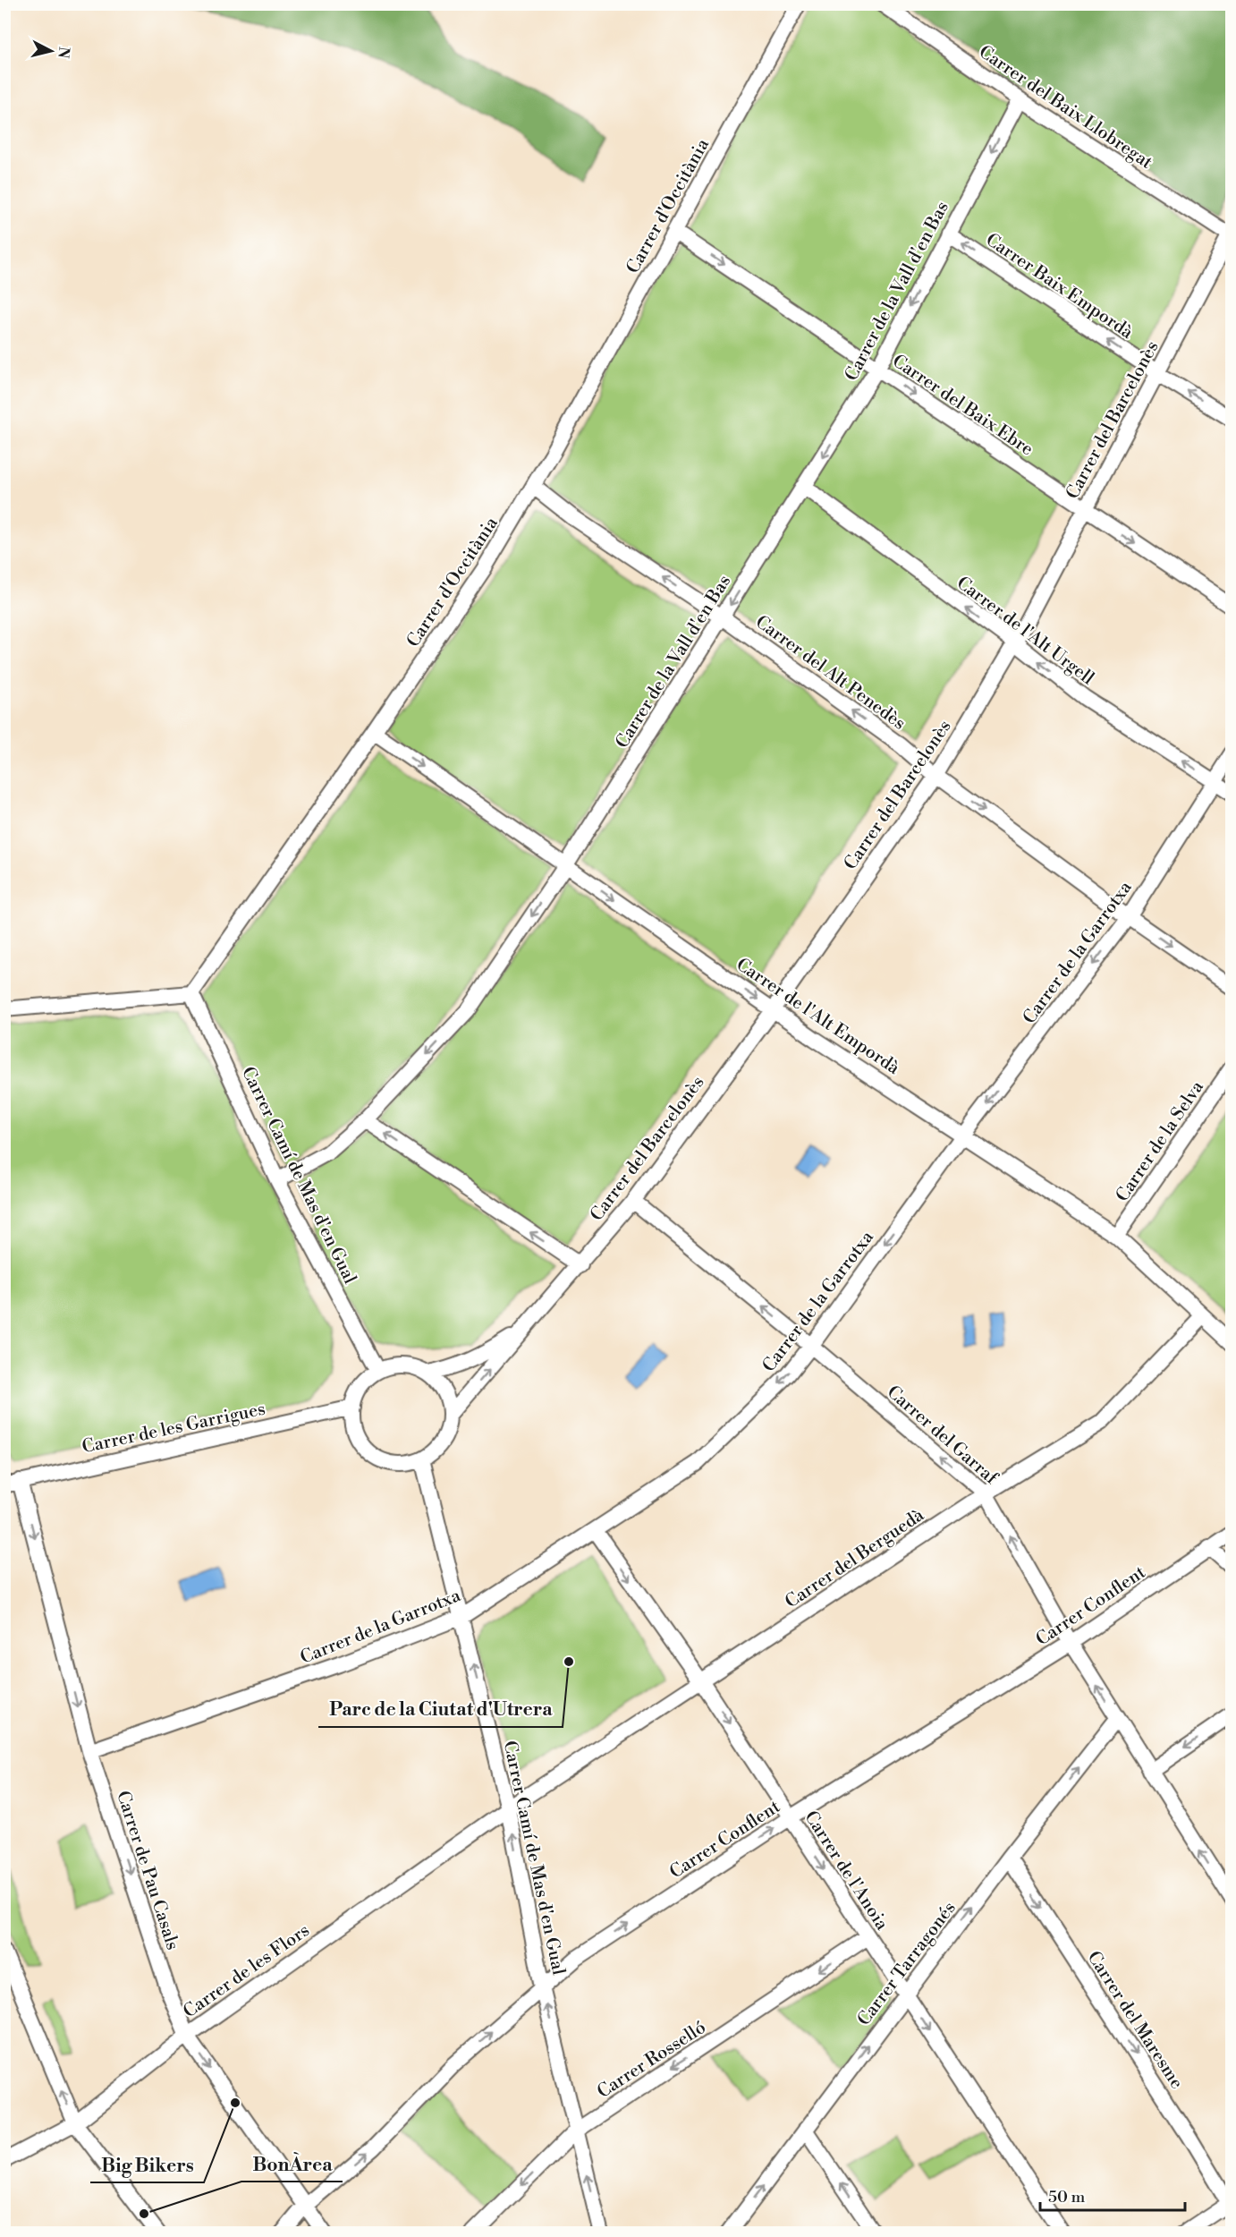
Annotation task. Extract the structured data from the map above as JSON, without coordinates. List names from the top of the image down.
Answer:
{
  "streets": {
    "street": [
      "Carrer del Baix Llobregat",
      "Carrer d'Occitània",
      "Carrer Baix Empordà",
      "Carrer de la Vall d'en Bas",
      "Carrer del Baix Ebre",
      "Carrer del Barcelonès",
      "Carrer de l'Alt Urgell",
      "Carrer del Alt Penedès",
      "Carrer de la Garrotxa",
      "Carrer de l'Alt Empordà",
      "Carrer de la Selva",
      "Carrer Camí de Mas d'en Gual",
      "Carrer de les Garrigues",
      "Carrer del Garraf",
      "Carrer del Berguedà",
      "Carrer Conflent",
      "Carrer de Pau Casals",
      "Carrer de l'Anoia",
      "Carrer Tarragonés",
      "Carrer de les Flors",
      "Carrer del Maresme",
      "Carrer Rosselló"
    ]
  },
  "crossings": [
    ["Carrer del Baix Llobregat", "Carrer de la Vall d'en Bas"],
    ["Carrer del Baix Llobregat", "Carrer del Barcelonès"],
    ["Carrer d'Occitània", "Carrer del Baix Ebre"],
    ["Carrer d'Occitània", "Carrer del Alt Penedès"],
    ["Carrer d'Occitània", "Carrer de l'Alt Empordà"],
    ["Carrer d'Occitània", "Carrer Camí de Mas d'en Gual"],
    ["Carrer Baix Empordà", "Carrer de la Vall d'en Bas"],
    ["Carrer Baix Empordà", "Carrer del Barcelonès"],
    ["Carrer de la Vall d'en Bas", "Carrer del Baix Ebre"],
    ["Carrer de la Vall d'en Bas", "Carrer de l'Alt Urgell"],
    ["Carrer de la Vall d'en Bas", "Carrer del Alt Penedès"],
    ["Carrer de la Vall d'en Bas", "Carrer de l'Alt Empordà"],
    ["Carrer de la Vall d'en Bas", "Carrer Camí de Mas d'en Gual"],
    ["Carrer del Baix Ebre", "Carrer del Barcelonès"],
    ["Carrer del Barcelonès", "Carrer de l'Alt Urgell"],
    ["Carrer del Barcelonès", "Carrer del Alt Penedès"],
    ["Carrer del Barcelonès", "Carrer de l'Alt Empordà"],
    ["Carrer del Barcelonès", "Carrer Camí de Mas d'en Gual"],
    ["Carrer del Barcelonès", "Carrer de les Garrigues"],
    ["Carrer del Barcelonès", "Carrer del Garraf"],
    ["Carrer de l'Alt Urgell", "Carrer de la Garrotxa"],
    ["Carrer del Alt Penedès", "Carrer de la Garrotxa"],
    ["Carrer de la Garrotxa", "Carrer de l'Alt Empordà"],
    ["Carrer de la Garrotxa", "Carrer Camí de Mas d'en Gual"],
    ["Carrer de la Garrotxa", "Carrer del Garraf"],
    ["Carrer de la Garrotxa", "Carrer de Pau Casals"],
    ["Carrer de la Garrotxa", "Carrer de l'Anoia"],
    ["Carrer de l'Alt Empordà", "Carrer de la Selva"],
    ["Carrer de l'Alt Empordà", "Carrer del Berguedà"],
    ["Carrer Camí de Mas d'en Gual", "Carrer de les Garrigues"],
    ["Carrer Camí de Mas d'en Gual", "Carrer del Berguedà"],
    ["Carrer Camí de Mas d'en Gual", "Carrer Conflent"],
    ["Carrer Camí de Mas d'en Gual", "Carrer de les Flors"],
    ["Carrer Camí de Mas d'en Gual", "Carrer Rosselló"],
    ["Carrer de les Garrigues", "Carrer de Pau Casals"],
    ["Carrer del Garraf", "Carrer del Berguedà"],
    ["Carrer del Garraf", "Carrer Conflent"],
    ["Carrer del Garraf", "Carrer Tarragonés"],
    ["Carrer del Berguedà", "Carrer de l'Anoia"],
    ["Carrer del Berguedà", "Carrer de les Flors"],
    ["Carrer Conflent", "Carrer de Pau Casals"],
    ["Carrer Conflent", "Carrer de l'Anoia"],
    ["Carrer de Pau Casals", "Carrer de les Flors"],
    ["Carrer de l'Anoia", "Carrer Tarragonés"],
    ["Carrer de l'Anoia", "Carrer Rosselló"],
    ["Carrer Tarragonés", "Carrer del Maresme"]
  ],
  "one_way": [
    "Carrer Baix Empordà",
    "Carrer de la Vall d'en Bas",
    "Carrer del Baix Ebre",
    "Carrer de l'Alt Urgell",
    "Carrer de la Garrotxa",
    "Carrer de l'Alt Empordà",
    "Carrer Camí de Mas d'en Gual",
    "Carrer del Garraf",
    "Carrer Conflent",
    "Carrer de Pau Casals",
    "Carrer de l'Anoia",
    "Carrer Tarragonés",
    "Carrer del Maresme",
    "Carrer Rosselló"
  ],
  "places": ["Parc de la Ciutat d'Utrera", "Big Bikers", "BonÀrea"],
  "scale_bar": "50 m",
  "north": "right"
}
